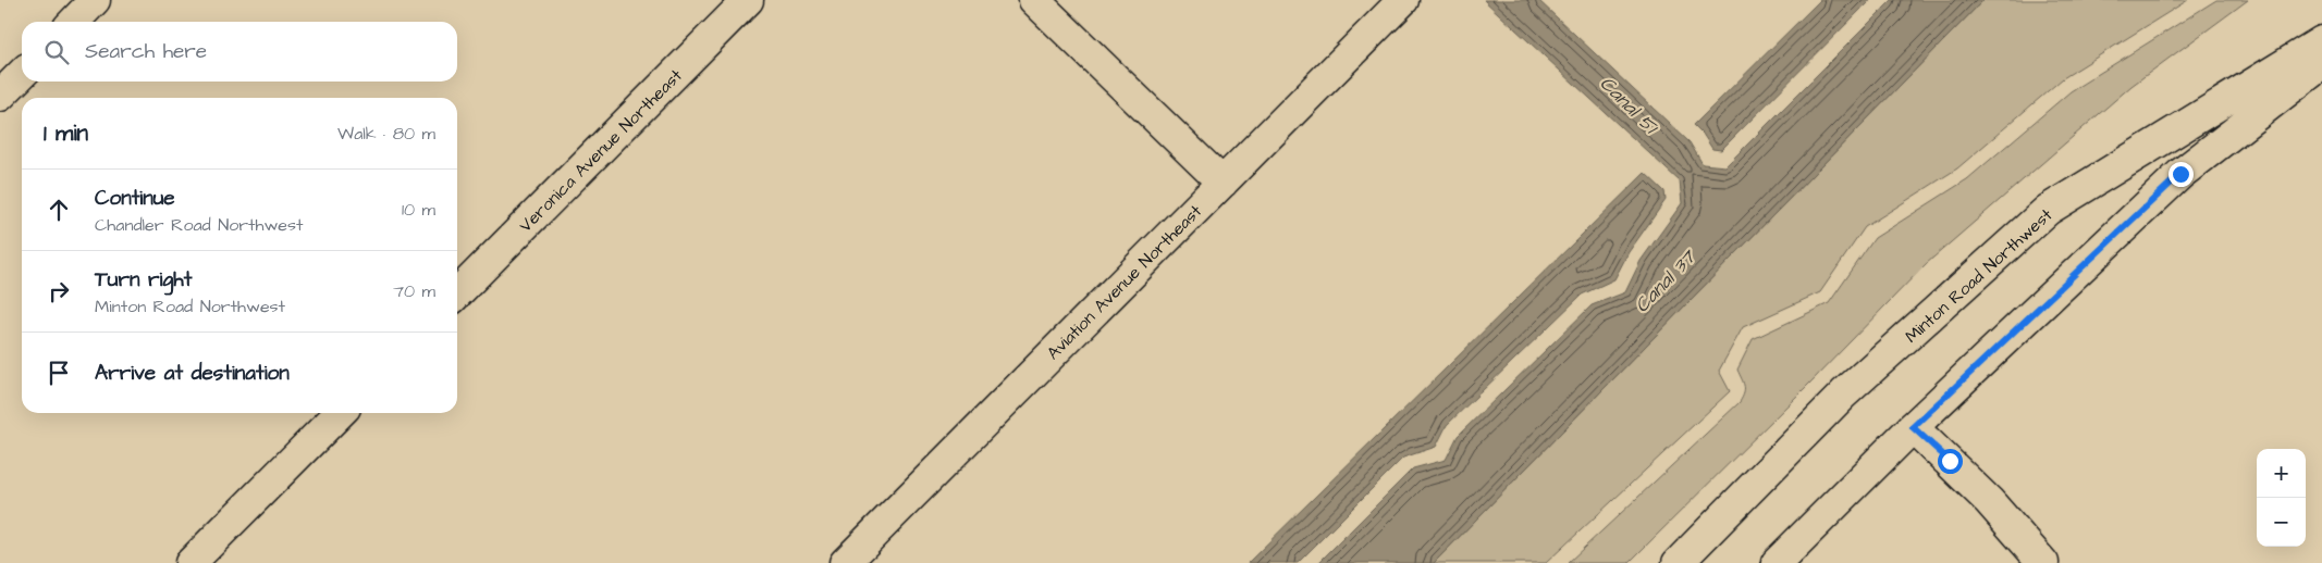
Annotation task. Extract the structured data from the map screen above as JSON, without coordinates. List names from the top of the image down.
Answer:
{
  "streets": {
    "street": ["Veronica Avenue Northeast", "Minton Road Northwest", "Aviation Avenue Northeast"]
  },
  "water": ["Canal 51", "Canal 37"],
  "page": {
    "search": "Search here",
    "heading": ["1 min", "Walk · 80 m"],
    "list": [
      ["Continue", "Chandler Road Northwest", "10 m"],
      ["Turn right", "Minton Road Northwest", "70 m"],
      "Arrive at destination"
    ],
    "map_buttons": ["+", "−"]
  }
}
